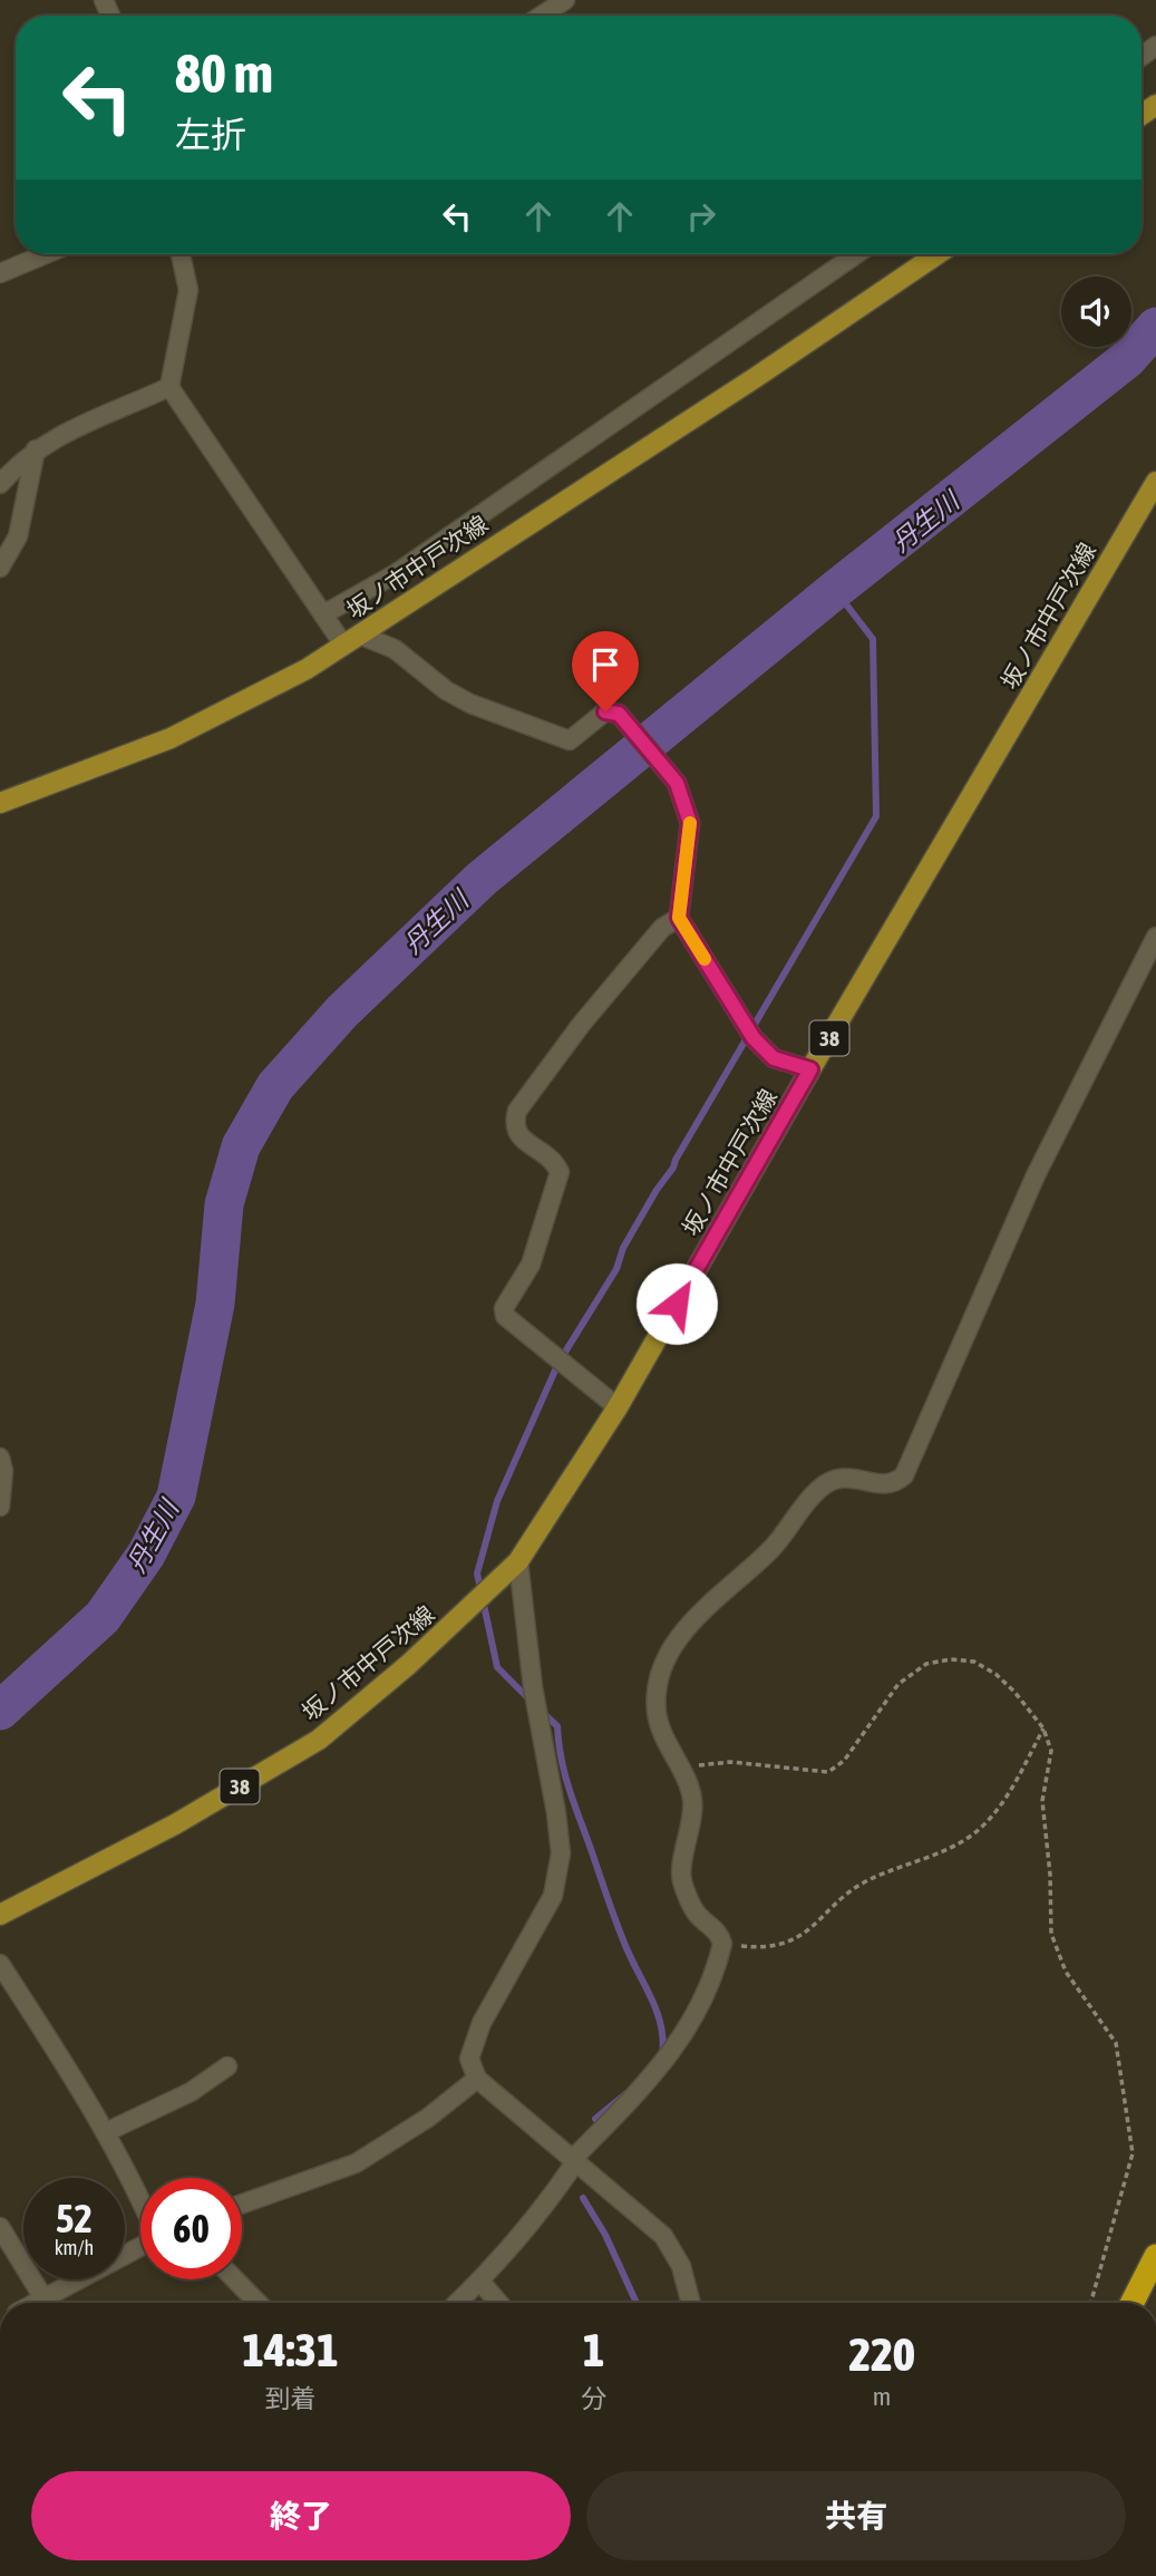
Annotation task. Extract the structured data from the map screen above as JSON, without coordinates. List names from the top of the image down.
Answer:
{
  "streets": {
    "main road": ["坂ノ市中戸次線", "38"]
  },
  "water": ["丹生川"],
  "page": {
    "turn": ["80 m", "左折"],
    "speed": "52 km/h",
    "limit": "60",
    "eta": [
      "14:31",
      "到着",
      "1",
      "分",
      "220",
      "m"
    ],
    "buttons": ["終了", "共有"]
  }
}
